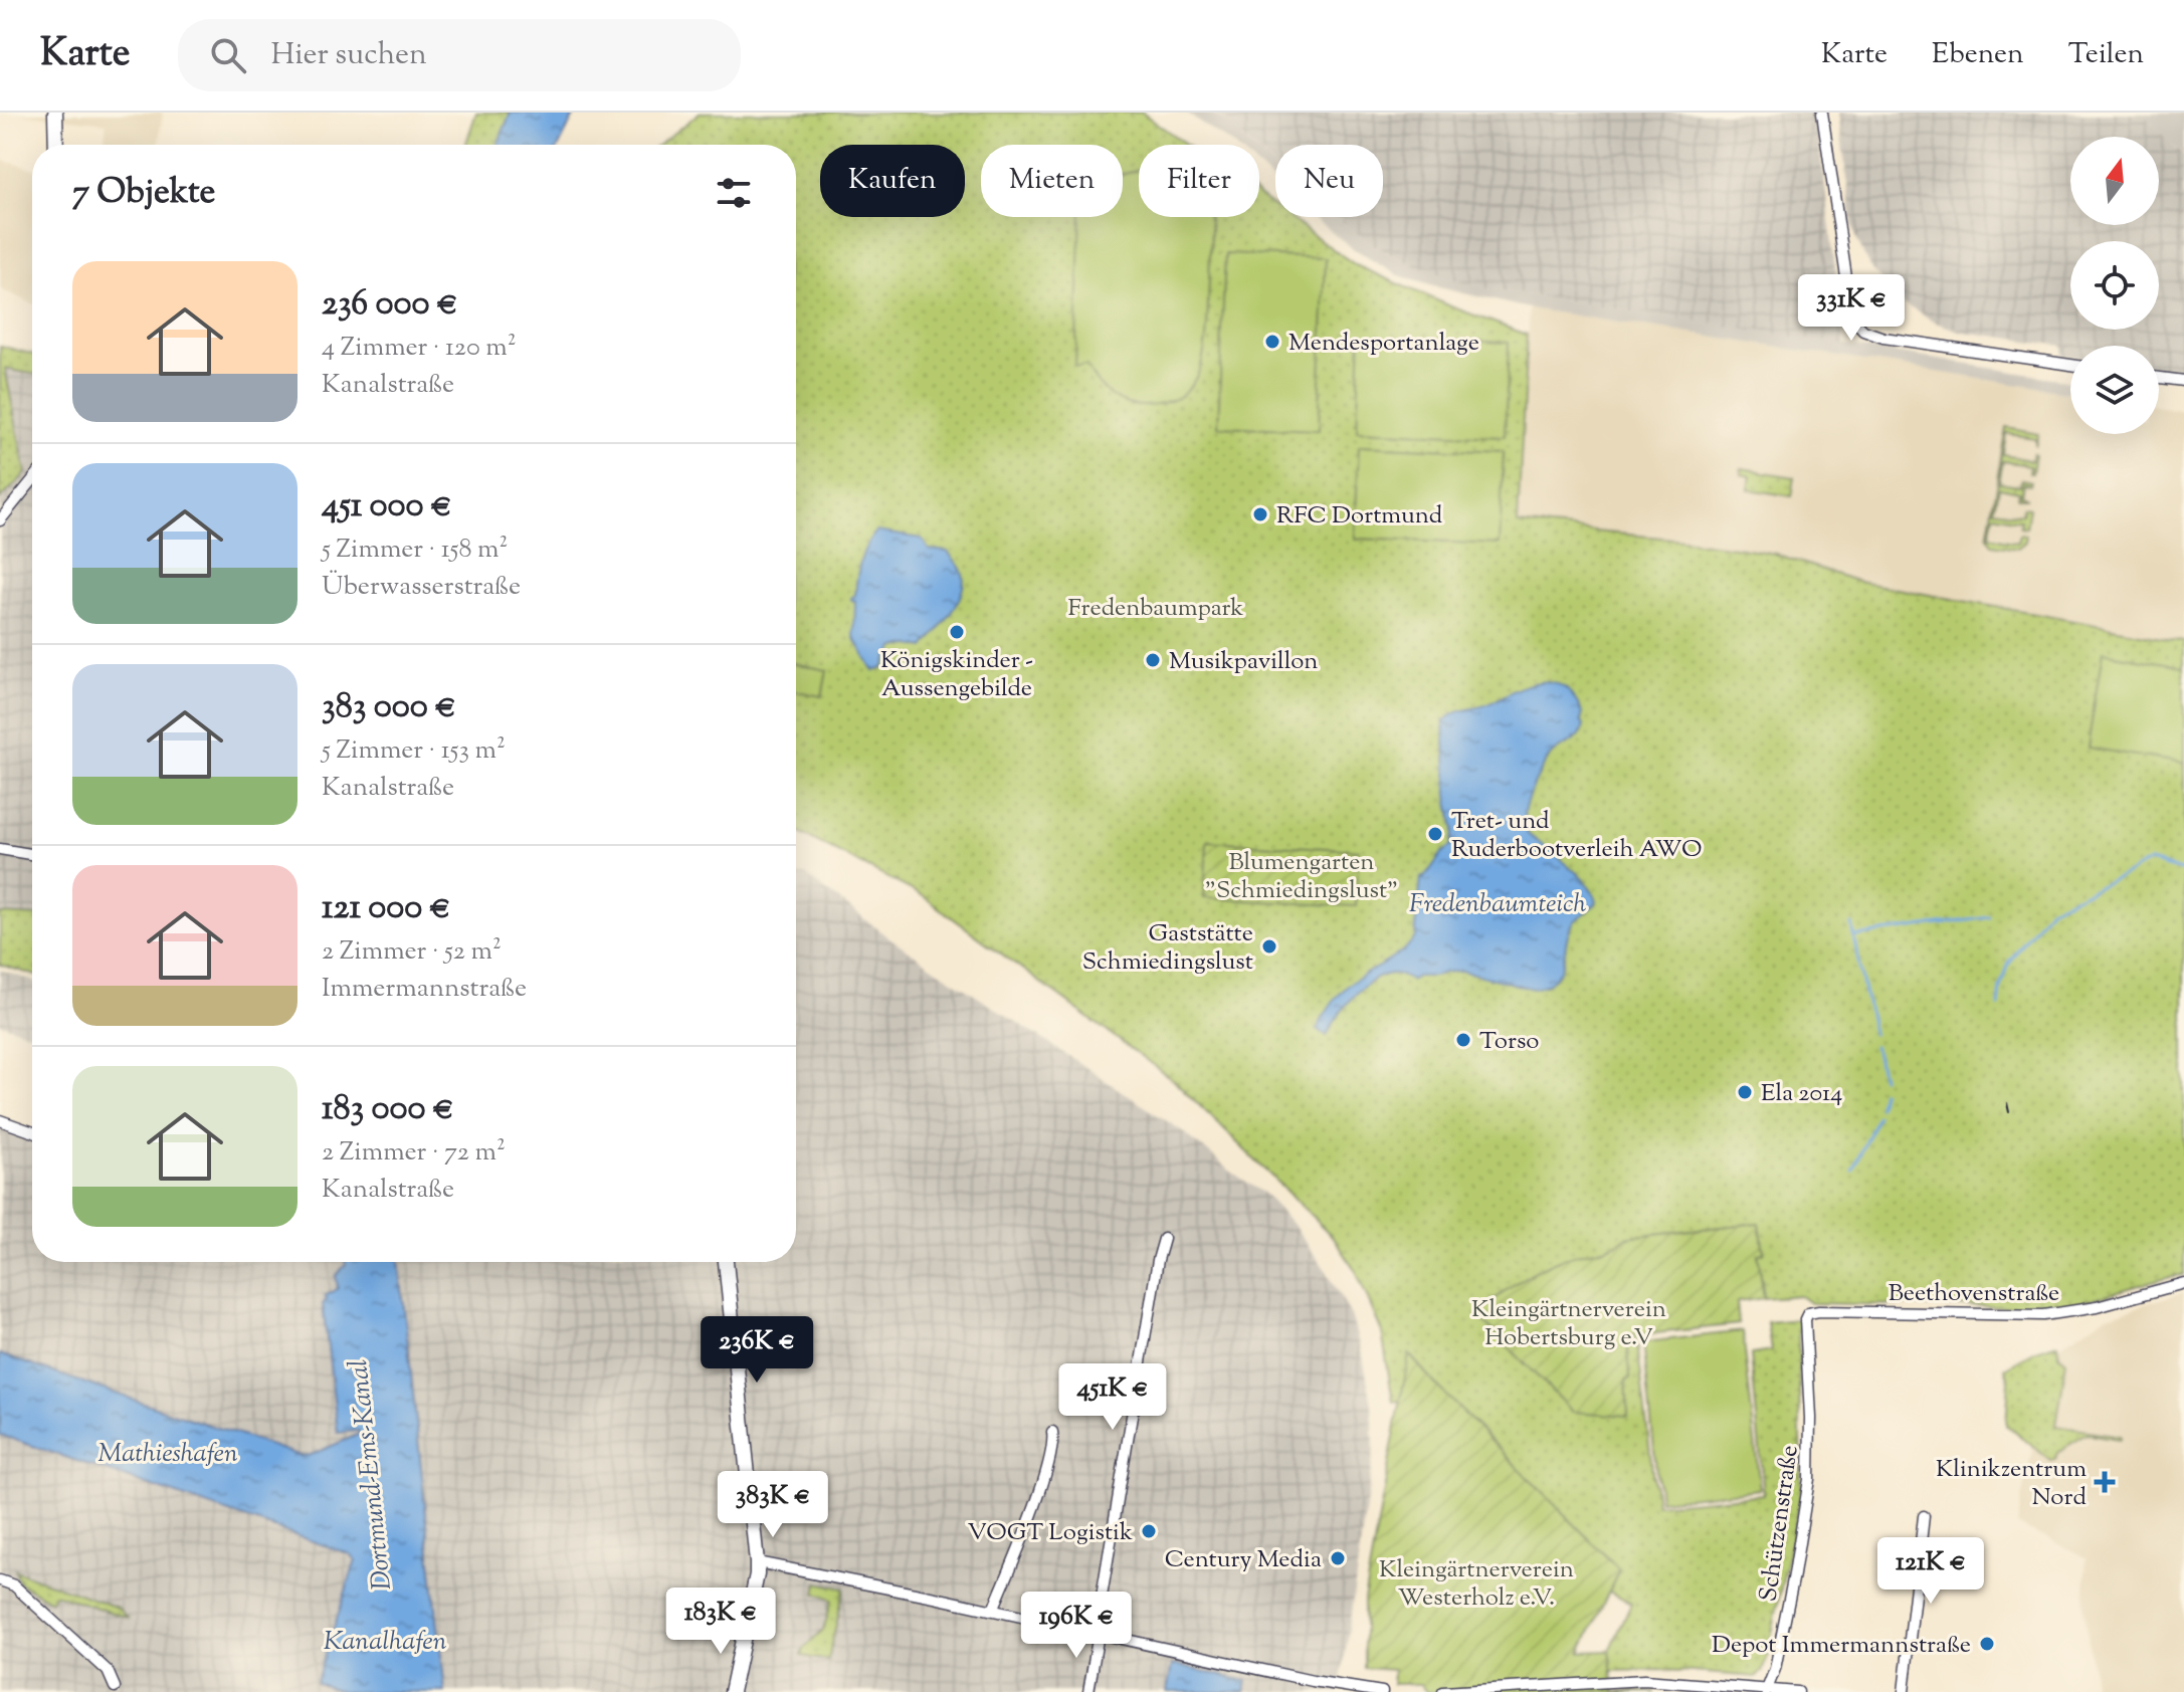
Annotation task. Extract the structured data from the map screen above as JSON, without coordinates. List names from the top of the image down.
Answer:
{
  "streets": {
    "street": ["Beethovenstraße", "Schützenstraße"]
  },
  "crossings": [
    ["Beethovenstraße", "Schützenstraße"]
  ],
  "water": [
    "Fredenbaumteich",
    "Mathieshafen",
    "Dortmund-Ems-Kanal",
    "Kanalhafen"
  ],
  "parks": [
    "Fredenbaumpark",
    "Blumengarten \"Schmiedingslust\"",
    "Kleingärtnerverein Hobertsburg e.V",
    "Kleingärtnerverein Westerholz e.V."
  ],
  "places": {
    "other": [
      "Mendesportanlage",
      "RFC Dortmund",
      "Königskinder - Aussengebilde",
      "Musikpavillon",
      "Tret- und Ruderbootverleih AWO",
      "Gaststätte Schmiedingslust",
      "Torso",
      "Ela 2014",
      "VOGT Logistik",
      "Century Media",
      "Depot Immermannstraße"
    ],
    "health": ["Klinikzentrum Nord"]
  },
  "north": "top",
  "page": {
    "header": "Karte",
    "search": "Hier suchen",
    "nav": ["Karte", "Ebenen", "Teilen"],
    "chip": [
      "Kaufen",
      "Mieten",
      "Filter",
      "Neu"
    ],
    "heading": "7 Objekte",
    "list": [
      {
        "name": "236 000 €",
        "note": "4 Zimmer · 120 m² · Kanalstraße"
      },
      {
        "name": "451 000 €",
        "note": "5 Zimmer · 158 m² · Überwasserstraße"
      },
      {
        "name": "383 000 €",
        "note": "5 Zimmer · 153 m² · Kanalstraße"
      },
      {
        "name": "121 000 €",
        "note": "2 Zimmer · 52 m² · Immermannstraße"
      },
      {
        "name": "183 000 €",
        "note": "2 Zimmer · 72 m² · Kanalstraße"
      }
    ],
    "price": [
      "331K €",
      "236K €",
      "451K €",
      "383K €",
      "121K €",
      "183K €",
      "196K €"
    ]
  }
}
